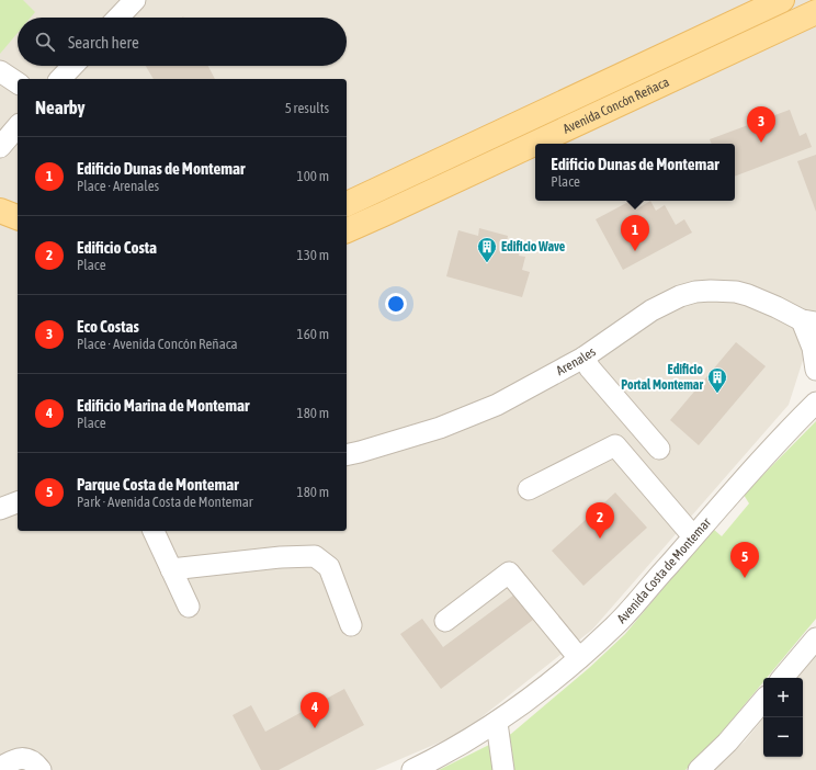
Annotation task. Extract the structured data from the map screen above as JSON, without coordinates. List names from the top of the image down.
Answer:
{
  "streets": {
    "main road": ["Avenida Concón Reñaca"],
    "street": ["Arenales", "Avenida Costa de Montemar"]
  },
  "places": {
    "building": ["Edificio Wave", "Edificio Portal Montemar"]
  },
  "page": {
    "search": "Search here",
    "heading": ["Nearby", "5 results"],
    "pins": [
      "3",
      "1",
      "2",
      "5",
      "4"
    ],
    "list": [
      {
        "mark": "1",
        "name": "Edificio Dunas de Montemar",
        "note": "Place · Arenales",
        "value": "100 m"
      },
      {
        "mark": "2",
        "name": "Edificio Costa",
        "note": "Place",
        "value": "130 m"
      },
      {
        "mark": "3",
        "name": "Eco Costas",
        "note": "Place · Avenida Concón Reñaca",
        "value": "160 m"
      },
      {
        "mark": "4",
        "name": "Edificio Marina de Montemar",
        "note": "Place",
        "value": "180 m"
      },
      {
        "mark": "5",
        "name": "Parque Costa de Montemar",
        "note": "Park · Avenida Costa de Montemar",
        "value": "180 m"
      }
    ],
    "popup": ["Edificio Dunas de Montemar", "Place"],
    "map_buttons": ["+", "−"]
  }
}
